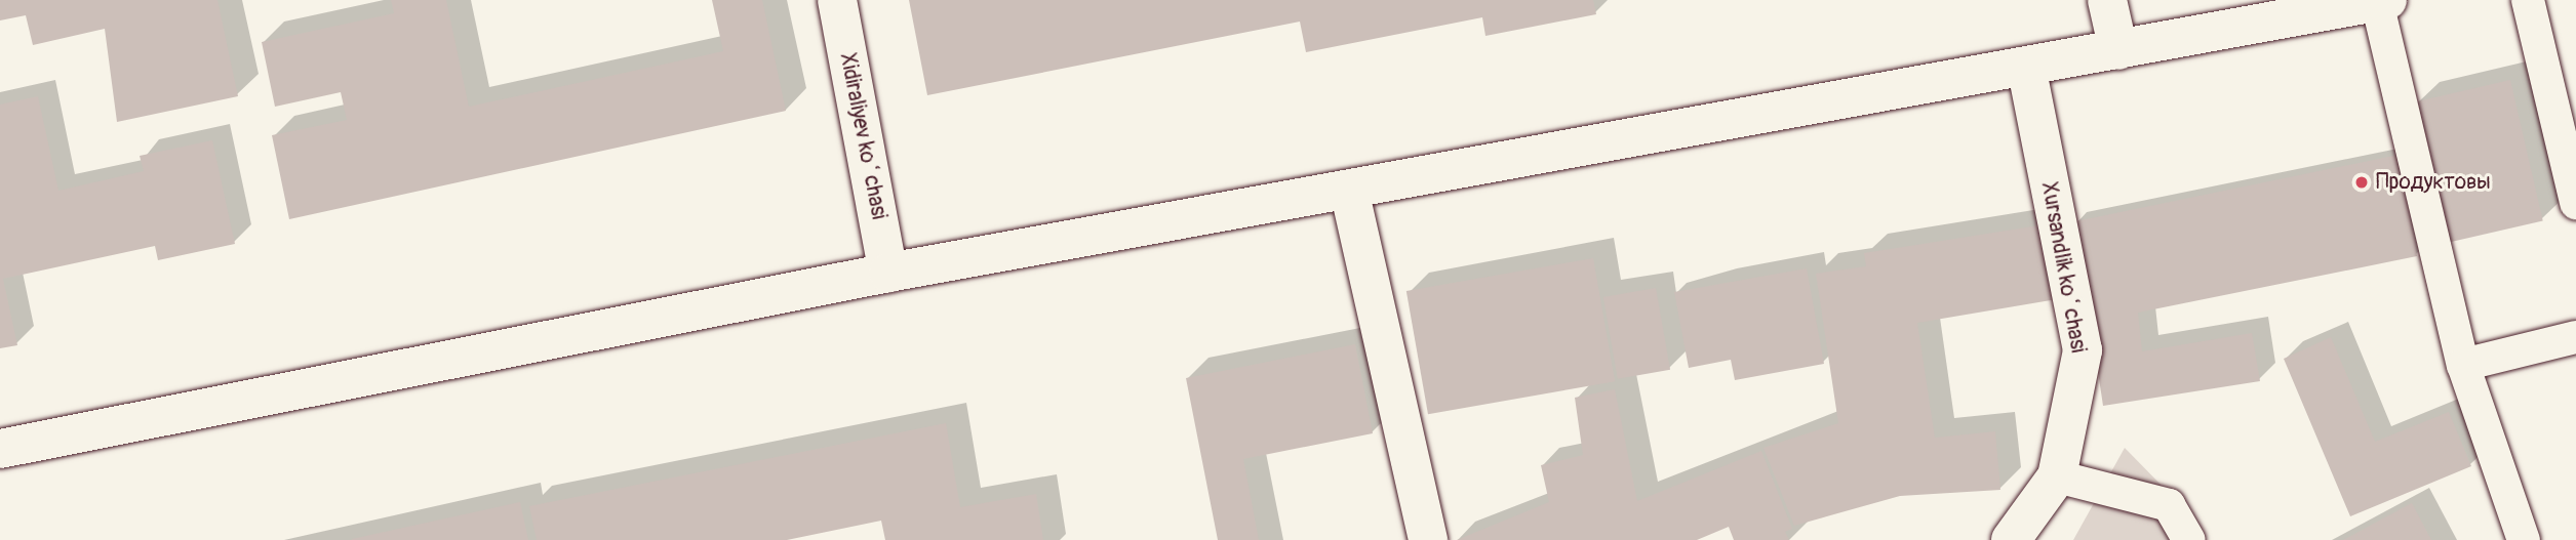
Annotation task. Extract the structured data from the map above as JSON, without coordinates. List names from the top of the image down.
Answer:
{
  "streets": {
    "main road": ["Xidiraliyev koʻchasi", "Xursandlik koʻchasi"]
  },
  "places": ["Продуктовы"]
}
